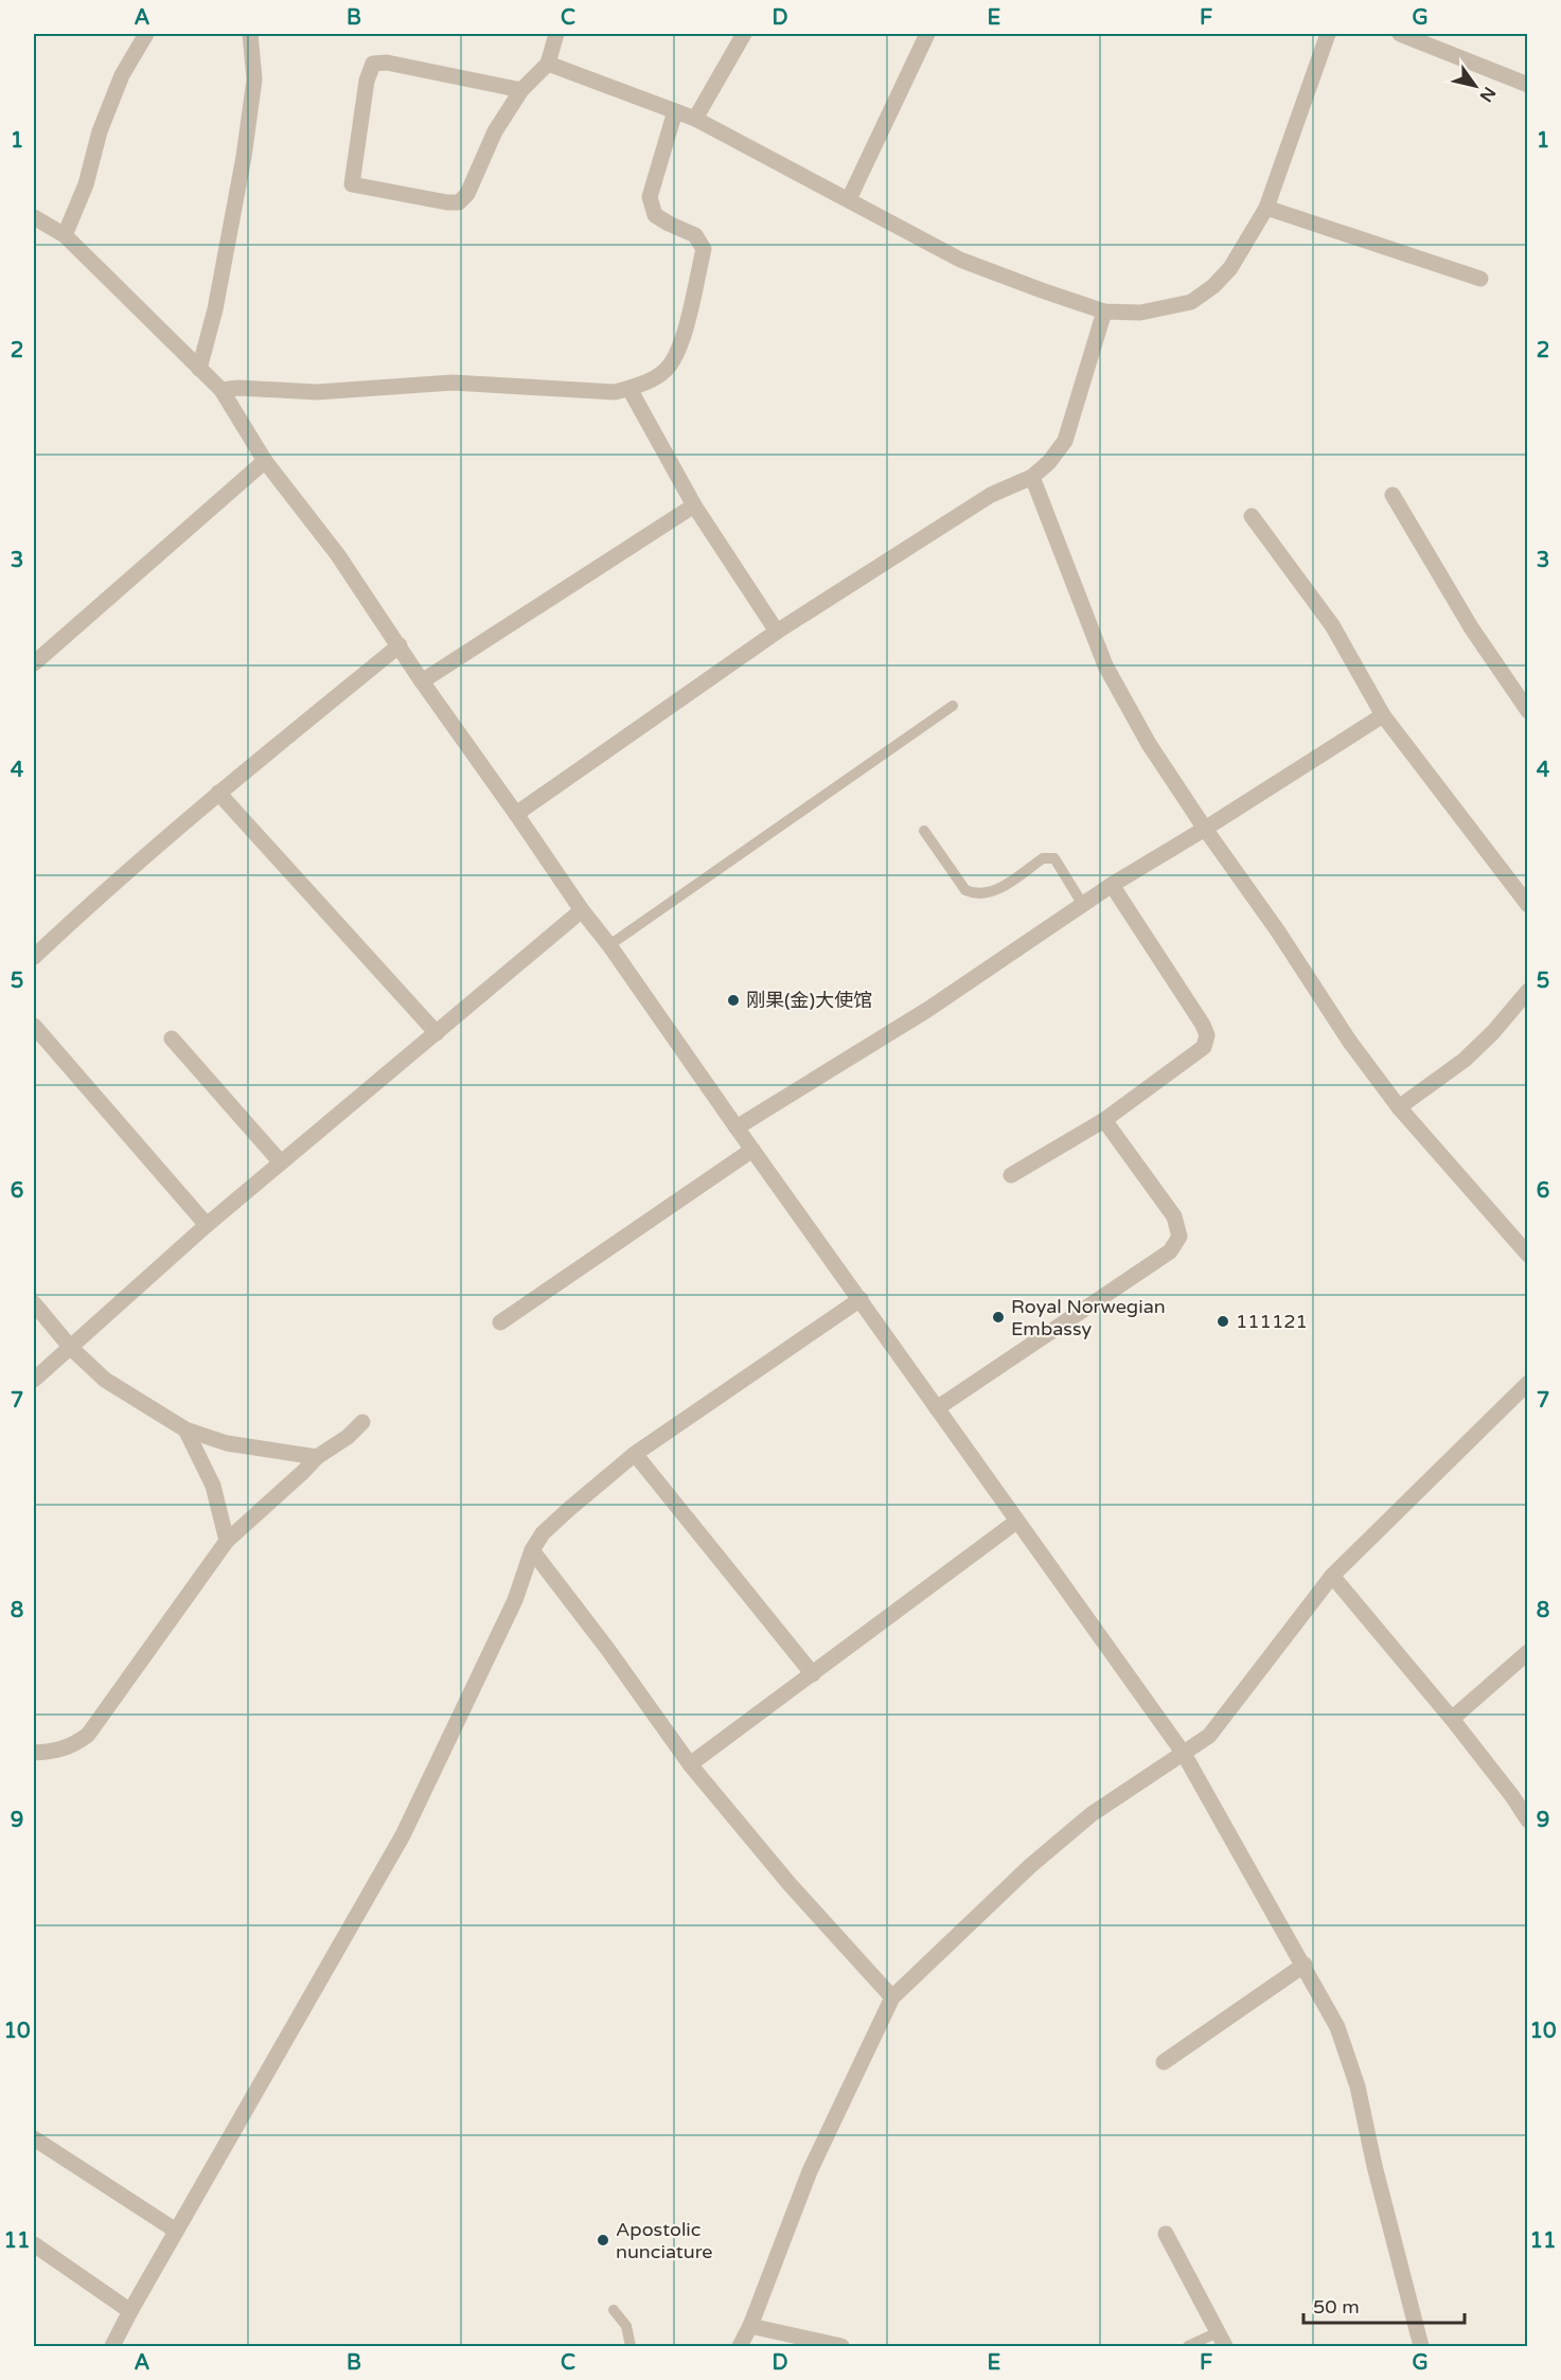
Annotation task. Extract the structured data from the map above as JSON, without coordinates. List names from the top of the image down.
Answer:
{
  "places": [
    "刚果(金)大使馆",
    "Royal Norwegian Embassy",
    "111121",
    "Apostolic nunciature"
  ],
  "scale_bar": "50 m",
  "north": "bottom right",
  "grid": {
    "columns": [
      "A",
      "B",
      "C",
      "D",
      "E",
      "F",
      "G"
    ],
    "rows": [
      "1",
      "2",
      "3",
      "4",
      "5",
      "6",
      "7",
      "8",
      "9",
      "10",
      "11"
    ]
  }
}
